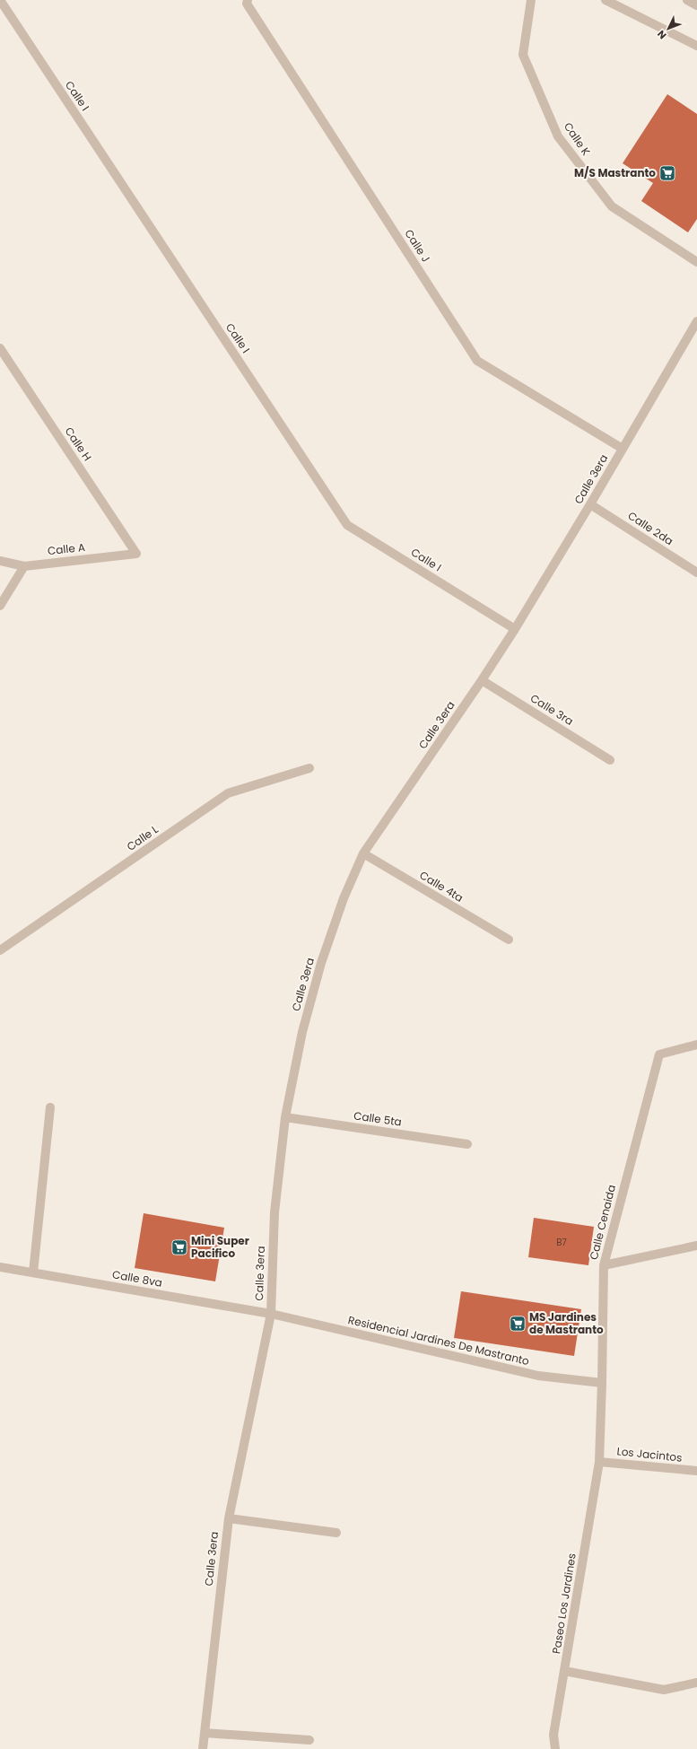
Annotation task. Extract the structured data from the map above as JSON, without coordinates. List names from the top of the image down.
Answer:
{
  "streets": {
    "street": [
      "Calle I",
      "Calle K",
      "Calle J",
      "Calle H",
      "Calle 3era",
      "Calle 2da",
      "Calle A",
      "Calle 3ra",
      "Calle L",
      "Calle 4ta",
      "Calle 5ta",
      "Calle Cenaida",
      "Calle 8va",
      "Residencial Jardines De Mastranto",
      "Los Jacintos",
      "Paseo Los Jardines"
    ]
  },
  "crossings": [
    ["Calle I", "Calle 3era"],
    ["Calle J", "Calle 3era"],
    ["Calle H", "Calle A"],
    ["Calle 3era", "Calle 2da"],
    ["Calle 3era", "Calle 3ra"],
    ["Calle 3era", "Calle 4ta"],
    ["Calle 3era", "Calle 5ta"],
    ["Calle 3era", "Calle 8va"],
    ["Calle 3era", "Residencial Jardines De Mastranto"],
    ["Calle Cenaida", "Residencial Jardines De Mastranto"],
    ["Calle Cenaida", "Los Jacintos"],
    ["Calle Cenaida", "Paseo Los Jardines"],
    ["Calle 8va", "Residencial Jardines De Mastranto"],
    ["Los Jacintos", "Paseo Los Jardines"]
  ],
  "places": {
    "supermarket": ["M/S Mastranto", "Mini Super Pacifico", "MS Jardines de Mastranto"]
  },
  "house_numbers": ["B7"],
  "north": "bottom left"
}
